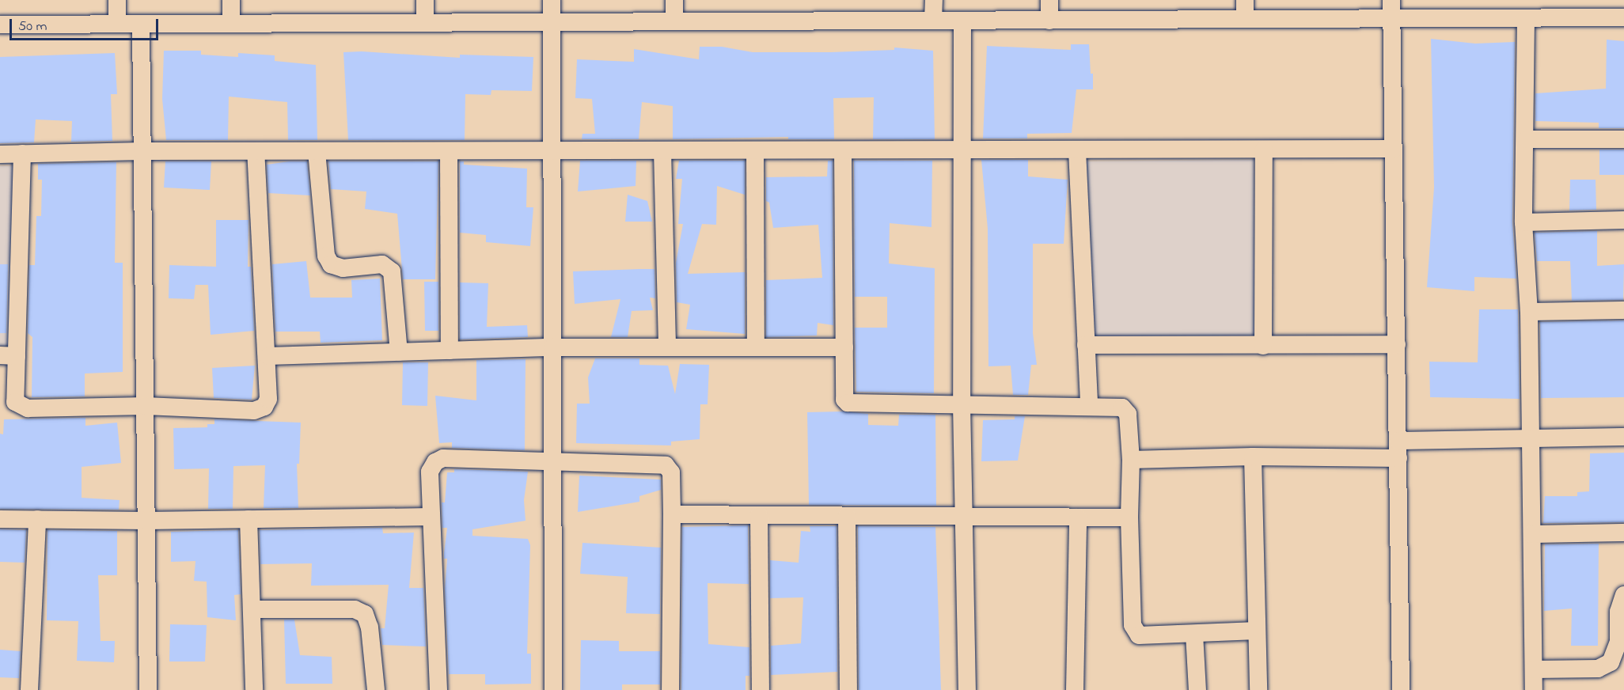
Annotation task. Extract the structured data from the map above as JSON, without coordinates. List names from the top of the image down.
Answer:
{
  "scale_bar": "50 m"
}
